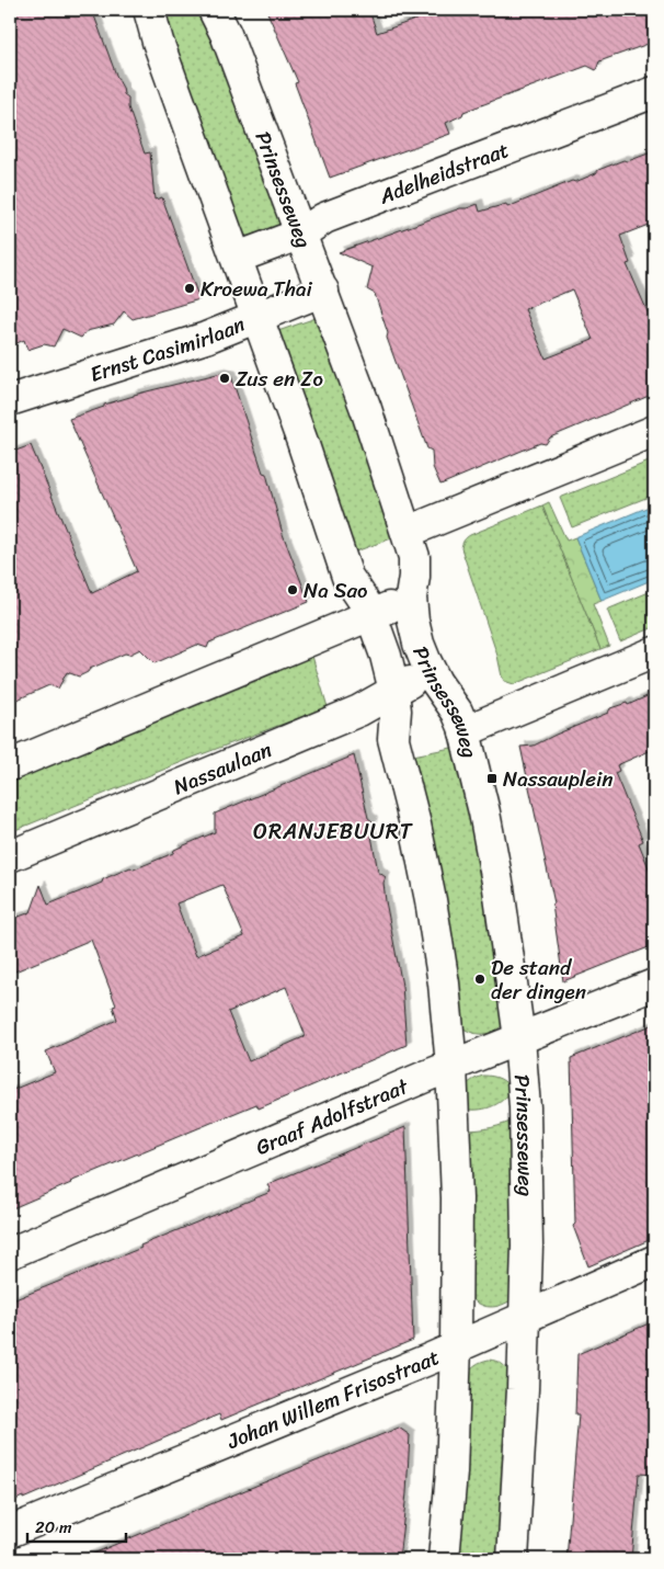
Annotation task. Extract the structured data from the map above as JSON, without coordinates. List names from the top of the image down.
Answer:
{
  "streets": {
    "street": [
      "Adelheidstraat",
      "Prinsesseweg",
      "Ernst Casimirlaan",
      "Nassaulaan",
      "Graaf Adolfstraat",
      "Johan Willem Frisostraat"
    ]
  },
  "crossings": [
    ["Adelheidstraat", "Prinsesseweg"],
    ["Prinsesseweg", "Ernst Casimirlaan"],
    ["Prinsesseweg", "Nassaulaan"],
    ["Prinsesseweg", "Graaf Adolfstraat"],
    ["Prinsesseweg", "Johan Willem Frisostraat"]
  ],
  "districts": ["ORANJEBUURT"],
  "places": {
    "other": [
      "Kroewa Thai",
      "Zus en Zo",
      "Na Sao",
      "De stand der dingen"
    ],
    "transit": ["Nassauplein"]
  },
  "scale_bar": "20 m"
}
